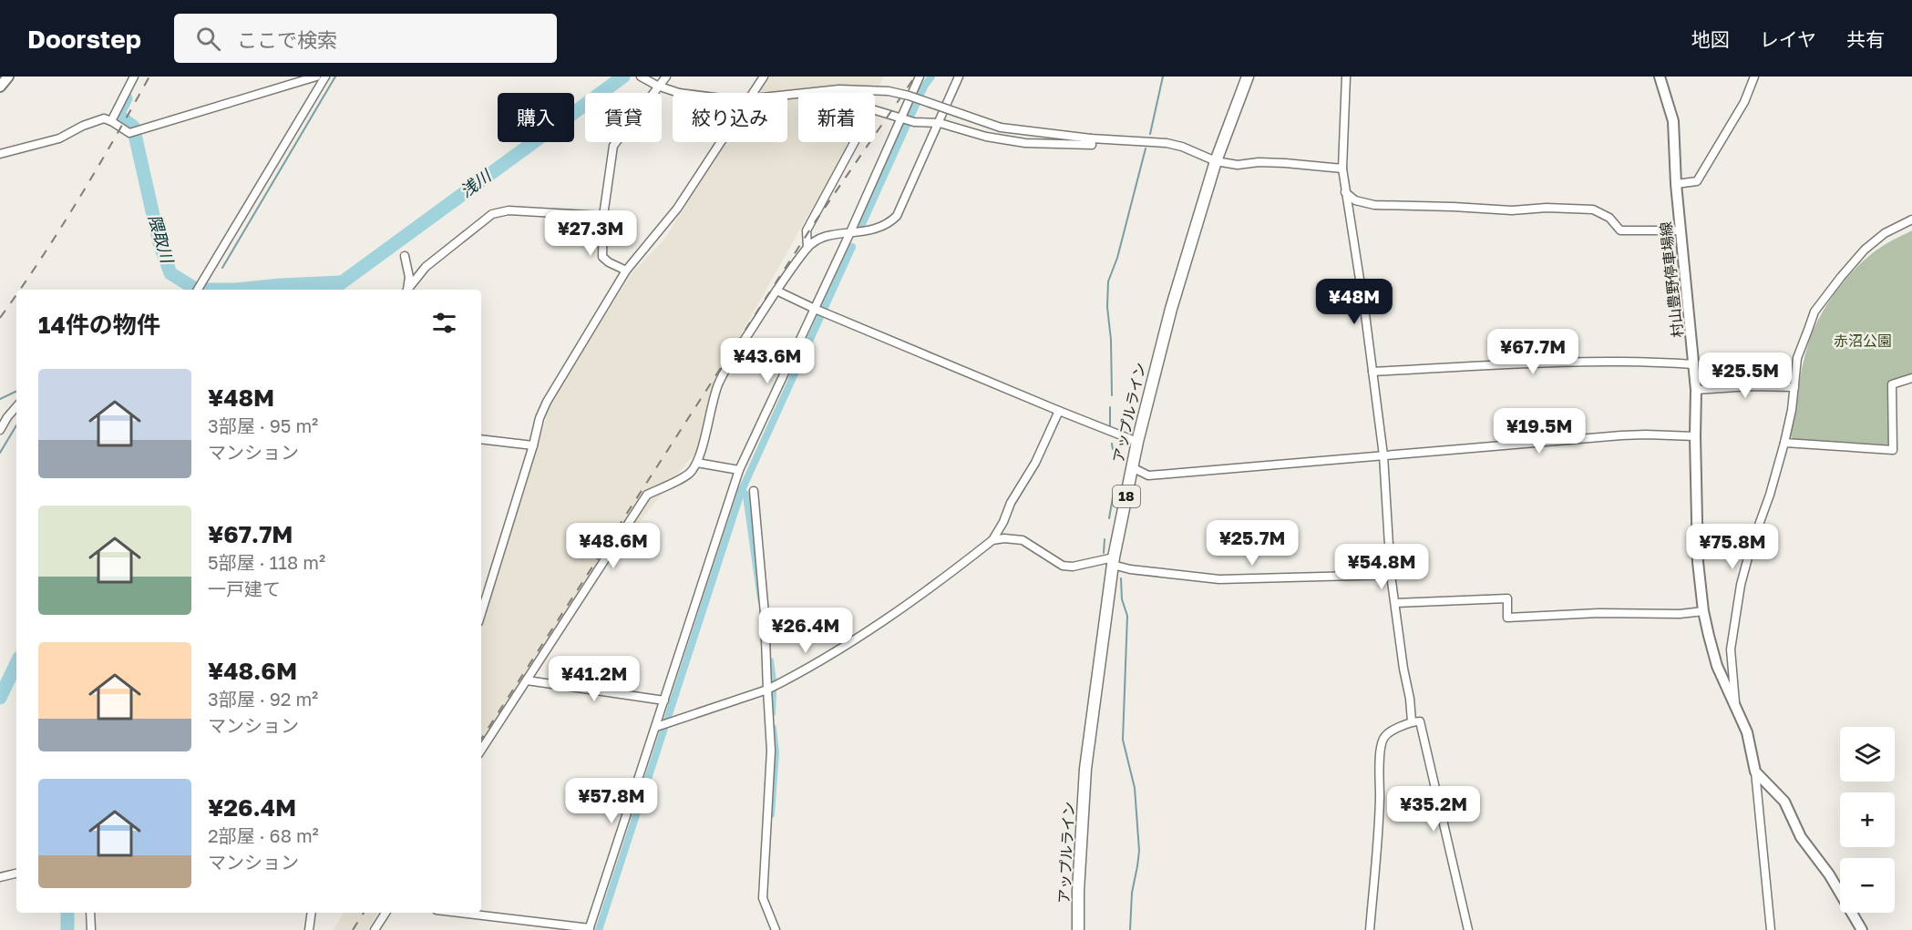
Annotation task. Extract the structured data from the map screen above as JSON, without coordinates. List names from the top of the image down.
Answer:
{
  "streets": {
    "highway": ["アップルライン", "18"],
    "main road": ["村山豊野停車場線"]
  },
  "water": ["浅川", "隈取川"],
  "parks": ["赤沼公園"],
  "page": {
    "header": "Doorstep",
    "search": "ここで検索",
    "nav": ["地図", "レイヤ", "共有"],
    "chip": [
      "購入",
      "賃貸",
      "絞り込み",
      "新着"
    ],
    "price": [
      "¥27.3M",
      "¥48M",
      "¥67.7M",
      "¥43.6M",
      "¥25.5M",
      "¥19.5M",
      "¥25.7M",
      "¥48.6M",
      "¥75.8M",
      "¥54.8M",
      "¥26.4M",
      "¥41.2M",
      "¥57.8M",
      "¥35.2M"
    ],
    "heading": "14件の物件",
    "list": [
      {
        "name": "¥48M",
        "note": "3部屋 · 95 m² · マンション"
      },
      {
        "name": "¥67.7M",
        "note": "5部屋 · 118 m² · 一戸建て"
      },
      {
        "name": "¥48.6M",
        "note": "3部屋 · 92 m² · マンション"
      },
      {
        "name": "¥26.4M",
        "note": "2部屋 · 68 m² · マンション"
      }
    ],
    "map_buttons": ["+", "−"]
  }
}
